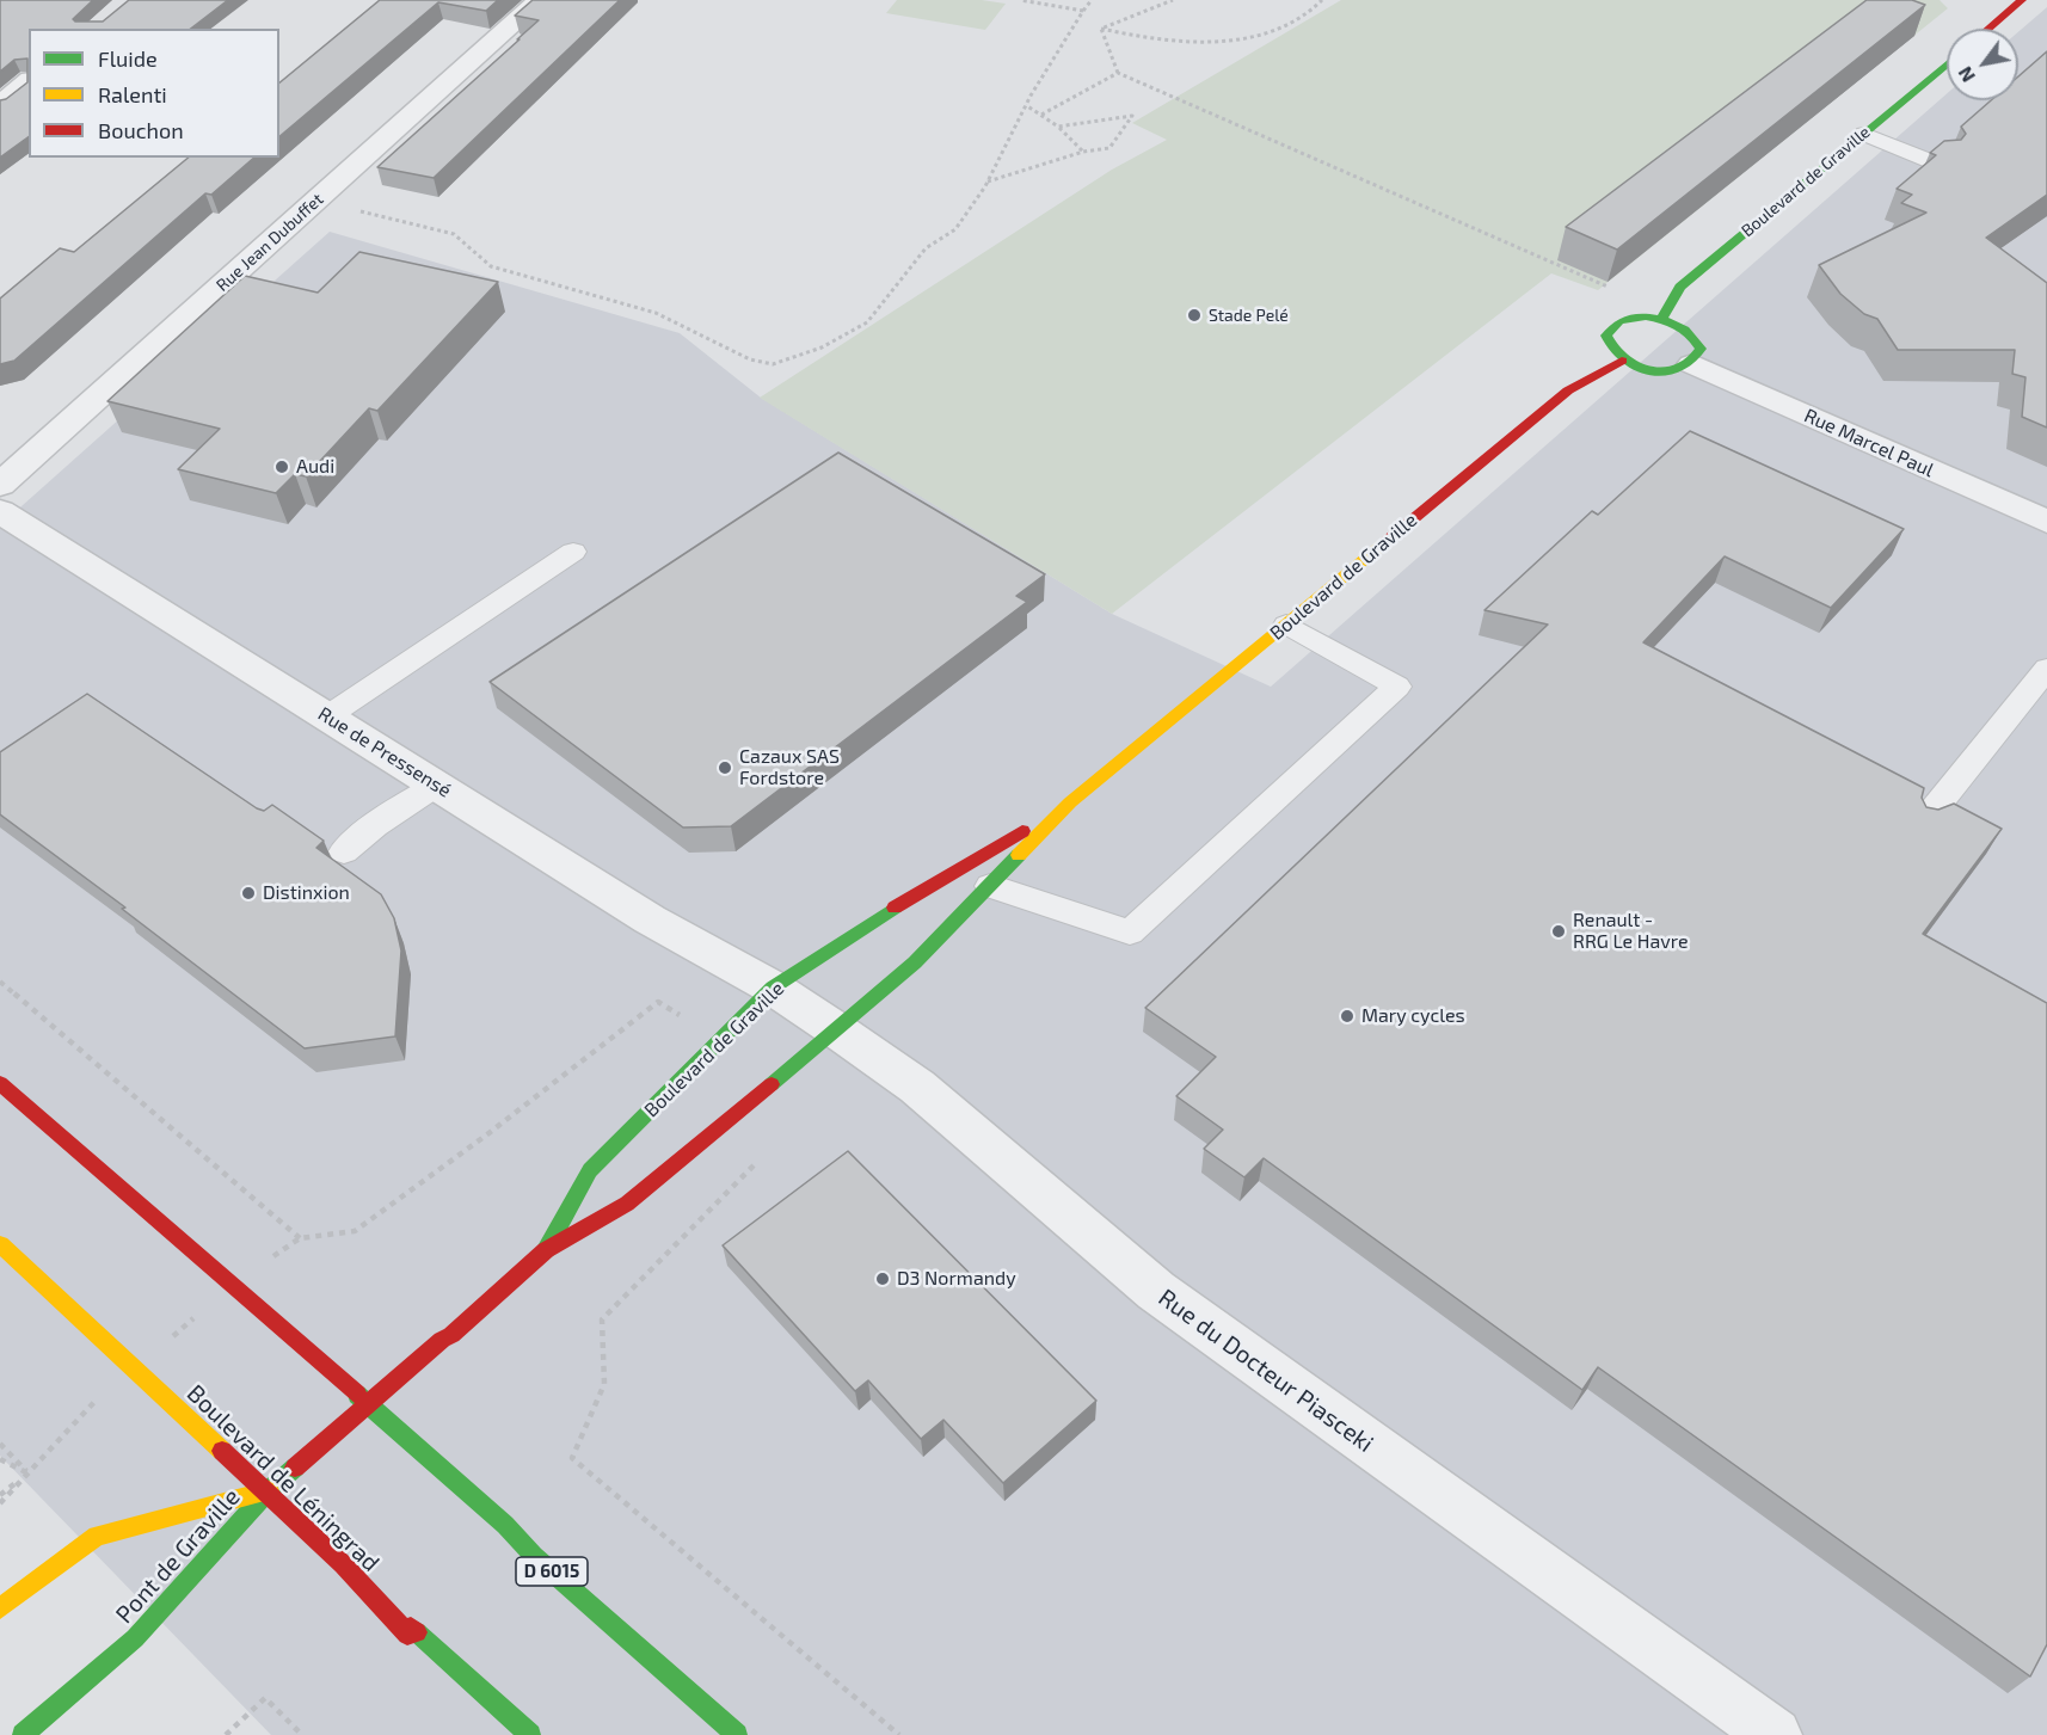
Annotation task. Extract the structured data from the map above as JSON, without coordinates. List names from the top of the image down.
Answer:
{
  "streets": {
    "street": [
      "Boulevard de Graville",
      "Rue Jean Dubuffet",
      "Rue Marcel Paul",
      "Rue de Pressensé",
      "Rue du Docteur Piasceki",
      "Boulevard de Léningrad",
      "Pont de Graville",
      "D 6015"
    ]
  },
  "crossings": [
    ["Boulevard de Graville", "Rue de Pressensé"],
    ["Boulevard de Graville", "Rue du Docteur Piasceki"],
    ["Boulevard de Graville", "Boulevard de Léningrad"],
    ["Boulevard de Graville", "Pont de Graville"],
    ["Boulevard de Graville", "D 6015"],
    ["Rue Jean Dubuffet", "Rue de Pressensé"],
    ["Rue de Pressensé", "Rue du Docteur Piasceki"],
    ["Boulevard de Léningrad", "Pont de Graville"]
  ],
  "places": [
    "Stade Pelé",
    "Audi",
    "Cazaux SAS Fordstore",
    "Distinxion",
    "Renault - RRG Le Havre",
    "Mary cycles",
    "D3 Normandy"
  ],
  "legend": ["Fluide", "Ralenti", "Bouchon"],
  "north": "bottom left"
}
